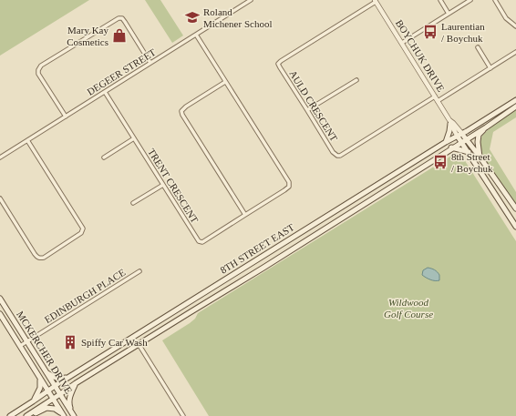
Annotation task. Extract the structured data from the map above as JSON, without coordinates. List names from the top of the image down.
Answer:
{
  "streets": {
    "main road": ["BOYCHUK DRIVE", "8TH STREET EAST", "MCKERCHER DRIVE"],
    "street": [
      "DEGEER STREET",
      "AULD CRESCENT",
      "TRENT CRESCENT",
      "EDINBURGH PLACE"
    ]
  },
  "crossings": [
    ["BOYCHUK DRIVE", "AULD CRESCENT"],
    ["BOYCHUK DRIVE", "8TH STREET EAST"],
    ["DEGEER STREET", "TRENT CRESCENT"],
    ["8TH STREET EAST", "MCKERCHER DRIVE"],
    ["EDINBURGH PLACE", "MCKERCHER DRIVE"]
  ],
  "parks": ["Wildwood Golf Course"],
  "places": {
    "school or university": ["Roland Michener School"],
    "bus stop": ["Laurentian / Boychuk", "8th Street / Boychuk"],
    "shop": ["Mary Kay Cosmetics"],
    "building": ["Spiffy Car Wash"]
  }
}
